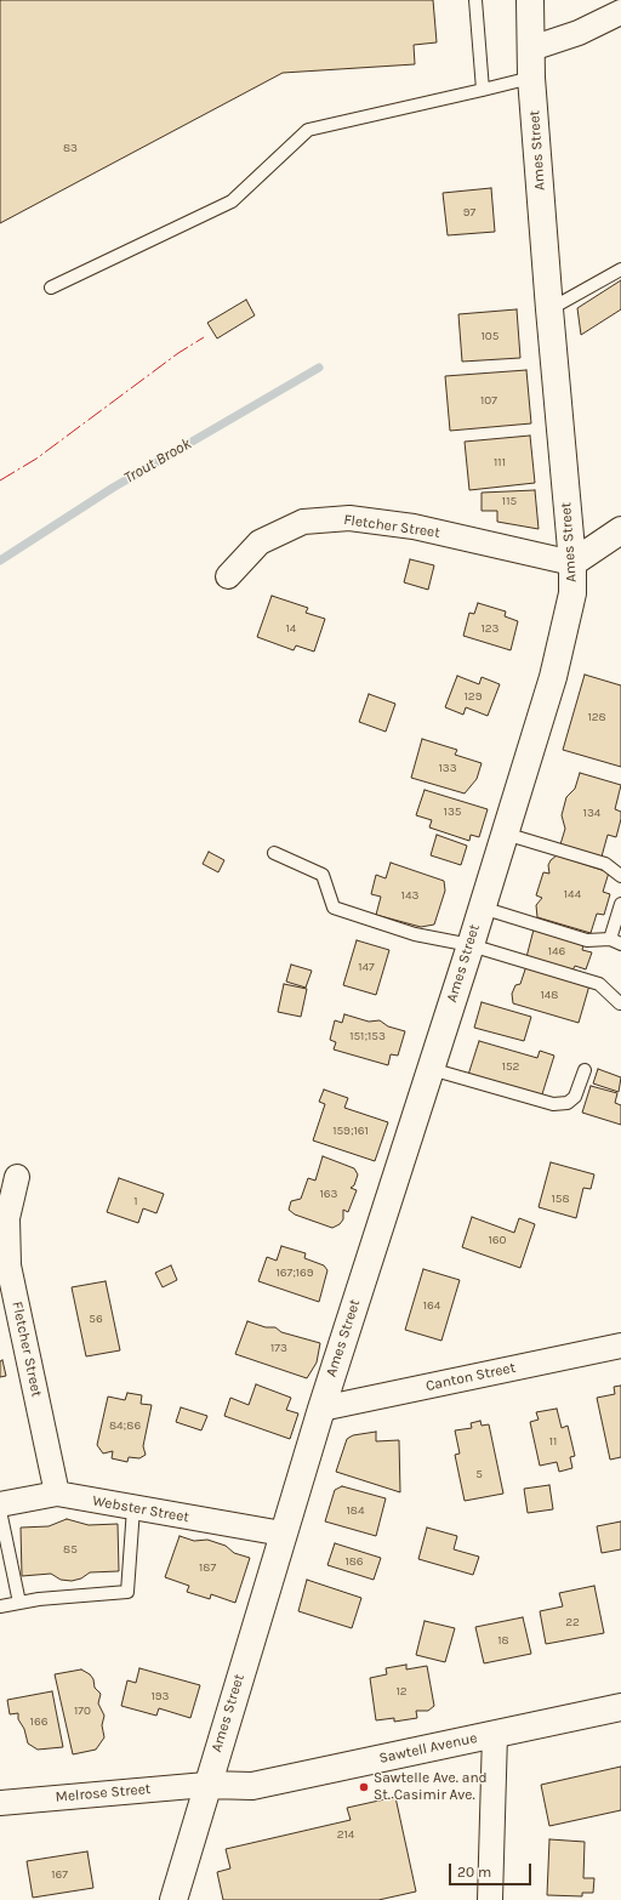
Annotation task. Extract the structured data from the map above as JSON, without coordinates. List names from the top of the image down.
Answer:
{
  "streets": {
    "street": [
      "Ames Street",
      "Fletcher Street",
      "Canton Street",
      "Webster Street",
      "Sawtell Avenue",
      "Melrose Street"
    ]
  },
  "crossings": [
    ["Ames Street", "Fletcher Street"],
    ["Ames Street", "Canton Street"],
    ["Ames Street", "Webster Street"],
    ["Ames Street", "Sawtell Avenue"],
    ["Ames Street", "Melrose Street"],
    ["Fletcher Street", "Webster Street"],
    ["Sawtell Avenue", "Melrose Street"]
  ],
  "water": ["Trout Brook"],
  "places": ["Sawtelle Ave. and St. Casimir Ave."],
  "house_numbers": [
    "83",
    "97",
    "105",
    "107",
    "111",
    "115",
    "14",
    "123",
    "129",
    "128",
    "133",
    "135",
    "134",
    "144",
    "143",
    "146",
    "147",
    "148",
    "151;153",
    "152",
    "159;161",
    "163",
    "158",
    "1",
    "160",
    "167;169",
    "164",
    "56",
    "173",
    "84;86",
    "11",
    "5",
    "184",
    "85",
    "186",
    "187",
    "22",
    "18",
    "12",
    "193",
    "170",
    "166",
    "214",
    "167"
  ],
  "scale_bar": "20 m"
}
